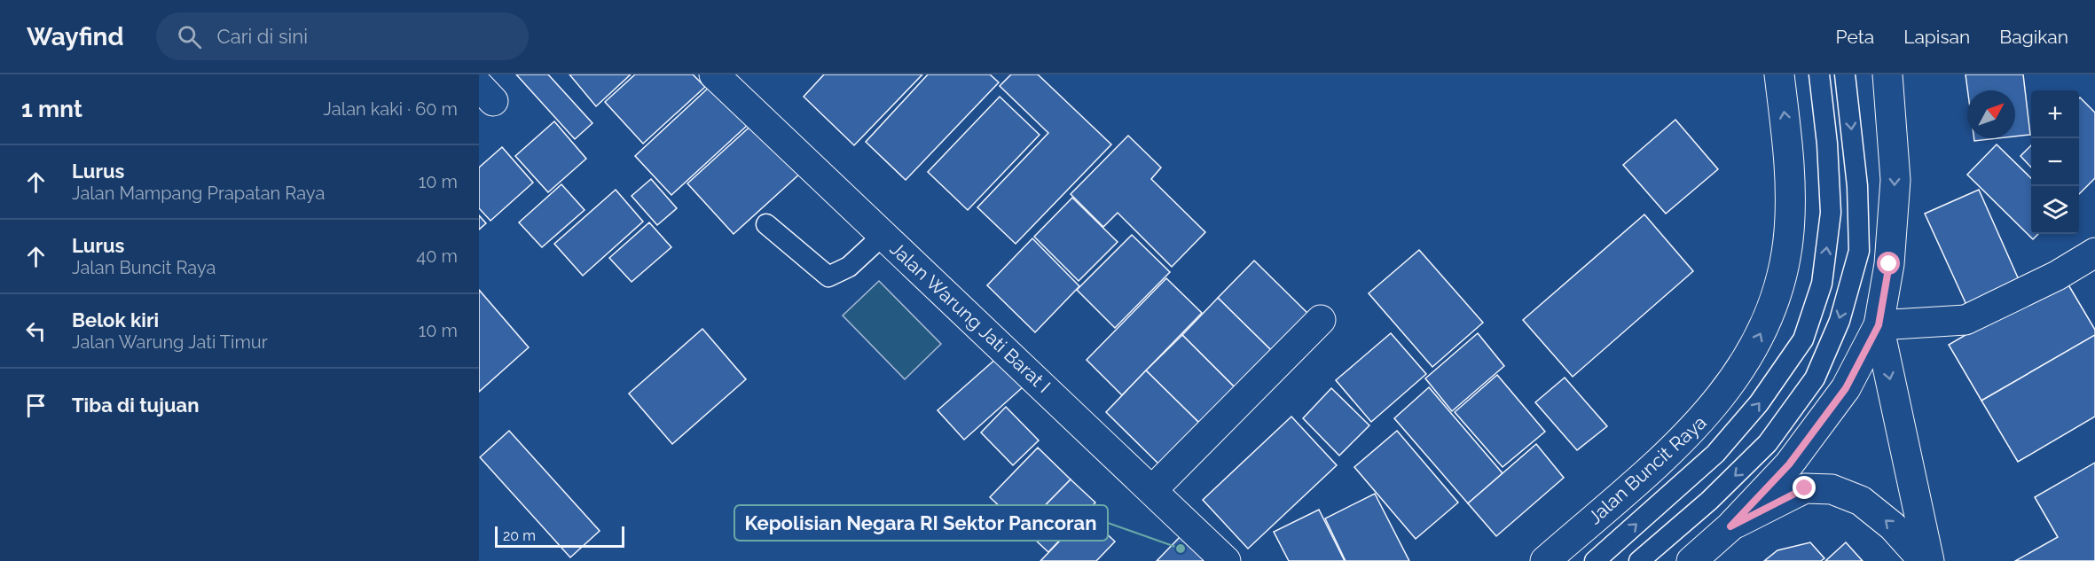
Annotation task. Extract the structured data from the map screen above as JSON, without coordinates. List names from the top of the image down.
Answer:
{
  "streets": {
    "main road": ["Jalan Warung Jati Barat I", "Jalan Buncit Raya"]
  },
  "places": ["Kepolisian Negara RI Sektor Pancoran"],
  "scale_bar": "20 m",
  "north": "top right",
  "page": {
    "header": "Wayfind",
    "search": "Cari di sini",
    "nav": ["Peta", "Lapisan", "Bagikan"],
    "heading": ["1 mnt", "Jalan kaki · 60 m"],
    "map_buttons": ["+", "−"],
    "list": [
      ["Lurus", "Jalan Mampang Prapatan Raya", "10 m"],
      ["Lurus", "Jalan Buncit Raya", "40 m"],
      ["Belok kiri", "Jalan Warung Jati Timur", "10 m"],
      "Tiba di tujuan"
    ],
    "scale": "20 m"
  }
}
